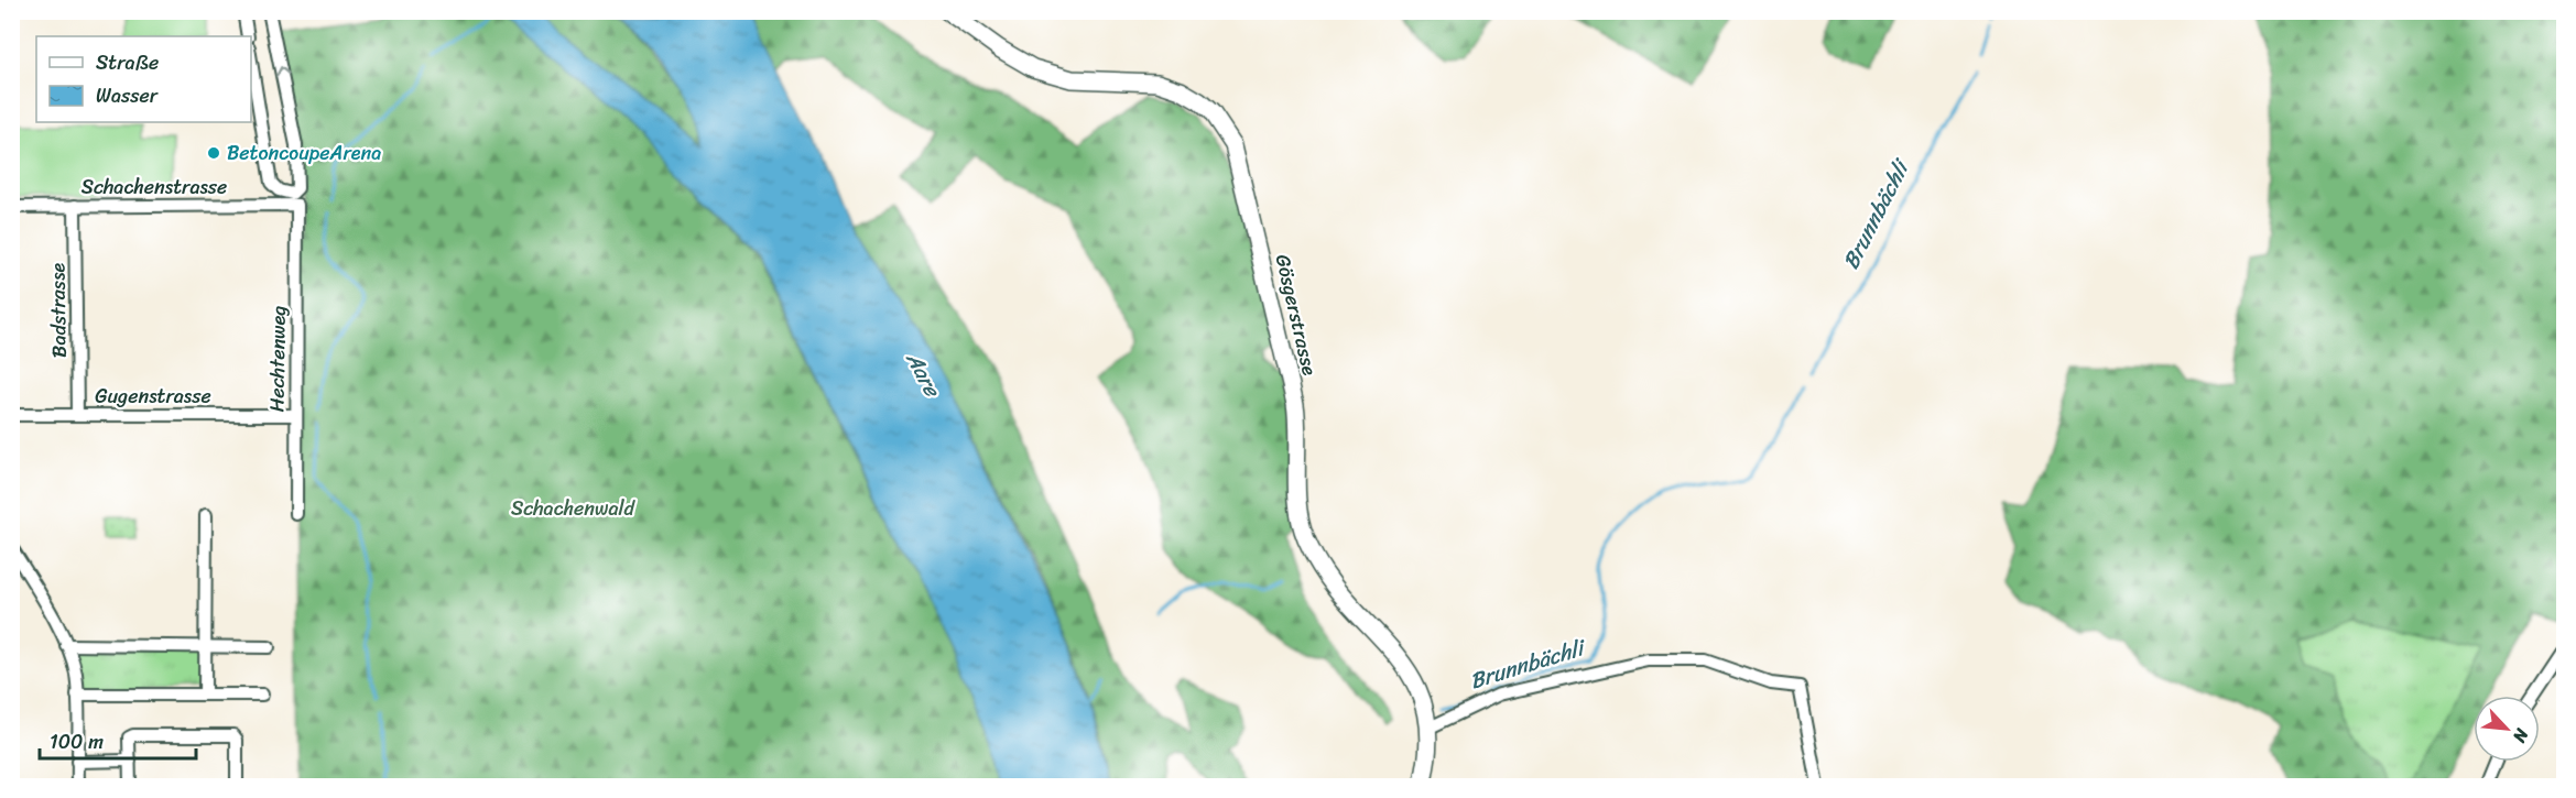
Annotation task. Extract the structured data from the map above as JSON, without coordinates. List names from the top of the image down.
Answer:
{
  "streets": {
    "main road": ["Gösgerstrasse"],
    "street": [
      "Schachenstrasse",
      "Badstrasse",
      "Hechtenweg",
      "Gugenstrasse"
    ]
  },
  "crossings": [
    ["Schachenstrasse", "Badstrasse"],
    ["Schachenstrasse", "Hechtenweg"],
    ["Badstrasse", "Gugenstrasse"],
    ["Hechtenweg", "Gugenstrasse"]
  ],
  "water": ["Brunnbächli", "Aare"],
  "parks": ["Schachenwald"],
  "places": ["BetoncoupeArena"],
  "legend": ["Straße", "Wasser"],
  "scale_bar": "100 m",
  "north": "bottom right"
}
